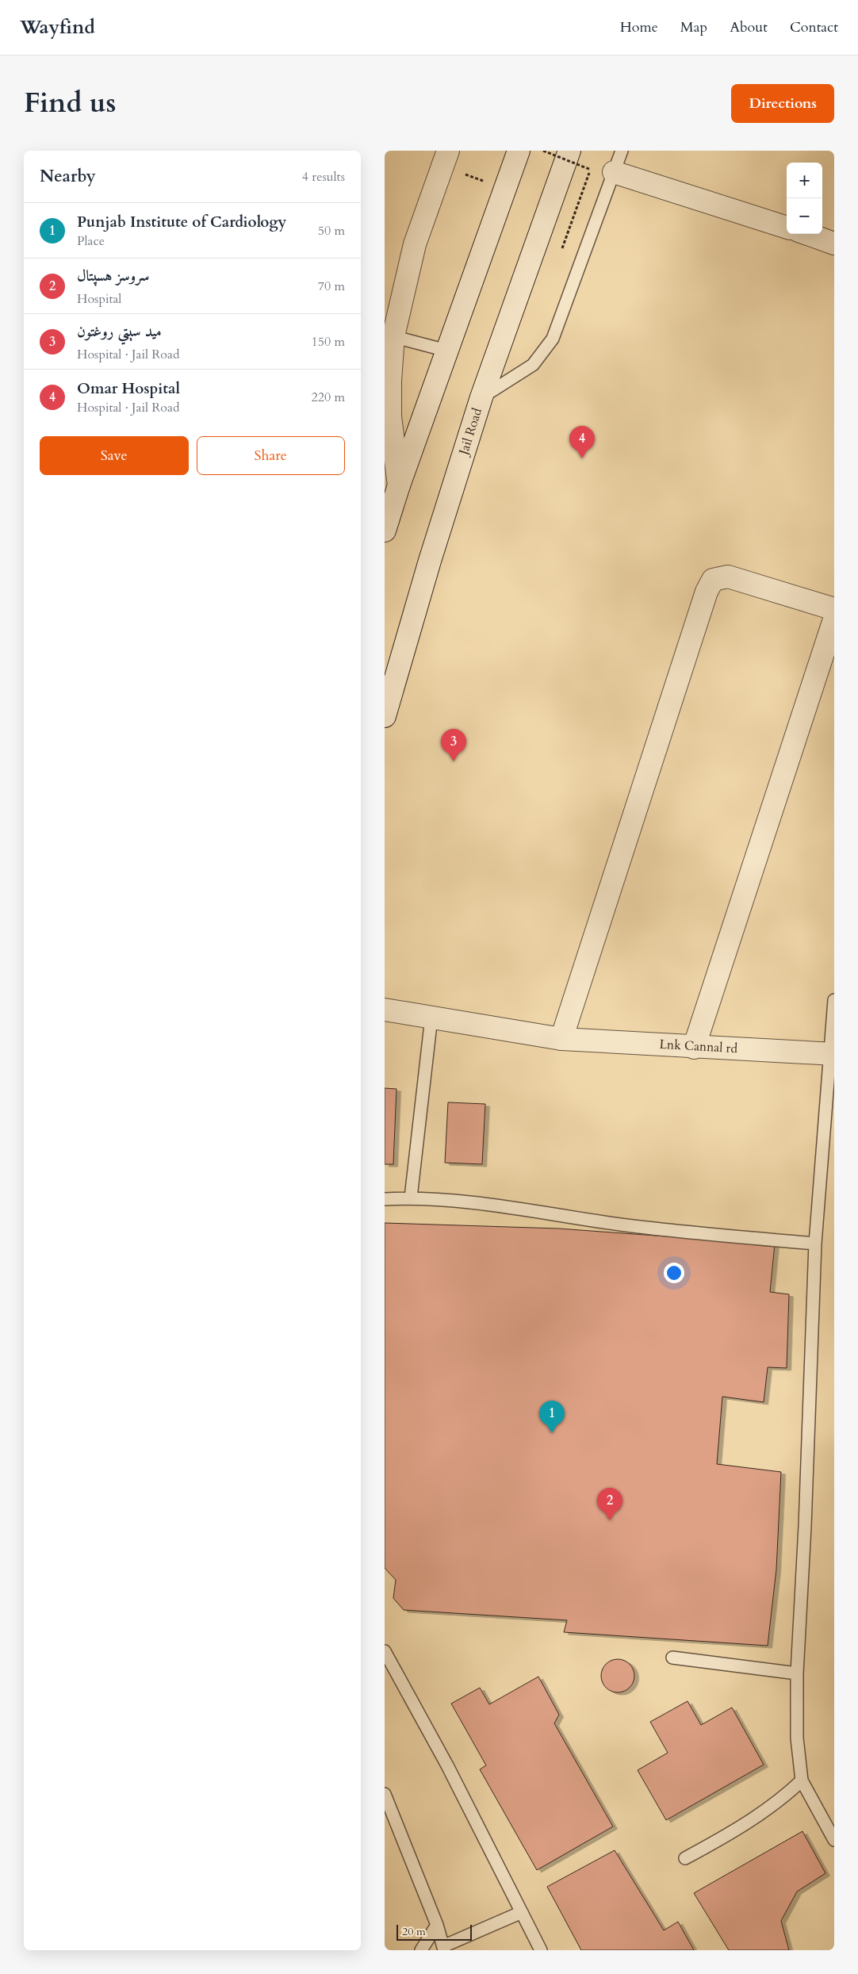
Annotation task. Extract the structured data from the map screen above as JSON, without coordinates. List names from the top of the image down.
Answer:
{
  "streets": {
    "street": ["Jail Road", "Lnk Cannal rd"]
  },
  "scale_bar": "20 m",
  "page": {
    "header": "Wayfind",
    "nav": [
      "Home",
      "Map",
      "About",
      "Contact"
    ],
    "title": "Find us",
    "buttons": [
      "Directions",
      ["Save", "Share"]
    ],
    "heading": ["Nearby", "4 results"],
    "map_buttons": ["+", "−"],
    "list": [
      {
        "mark": "1",
        "name": "Punjab Institute of Cardiology",
        "note": "Place",
        "value": "50 m"
      },
      {
        "mark": "2",
        "name": "سروسز ہسپتال",
        "note": "Hospital",
        "value": "70 m"
      },
      {
        "mark": "3",
        "name": "مید سېټي روغتون",
        "note": "Hospital · Jail Road",
        "value": "150 m"
      },
      {
        "mark": "4",
        "name": "Omar Hospital",
        "note": "Hospital · Jail Road",
        "value": "220 m"
      }
    ],
    "pins": [
      "4",
      "3",
      "1",
      "2"
    ],
    "scale": "20 m"
  }
}
